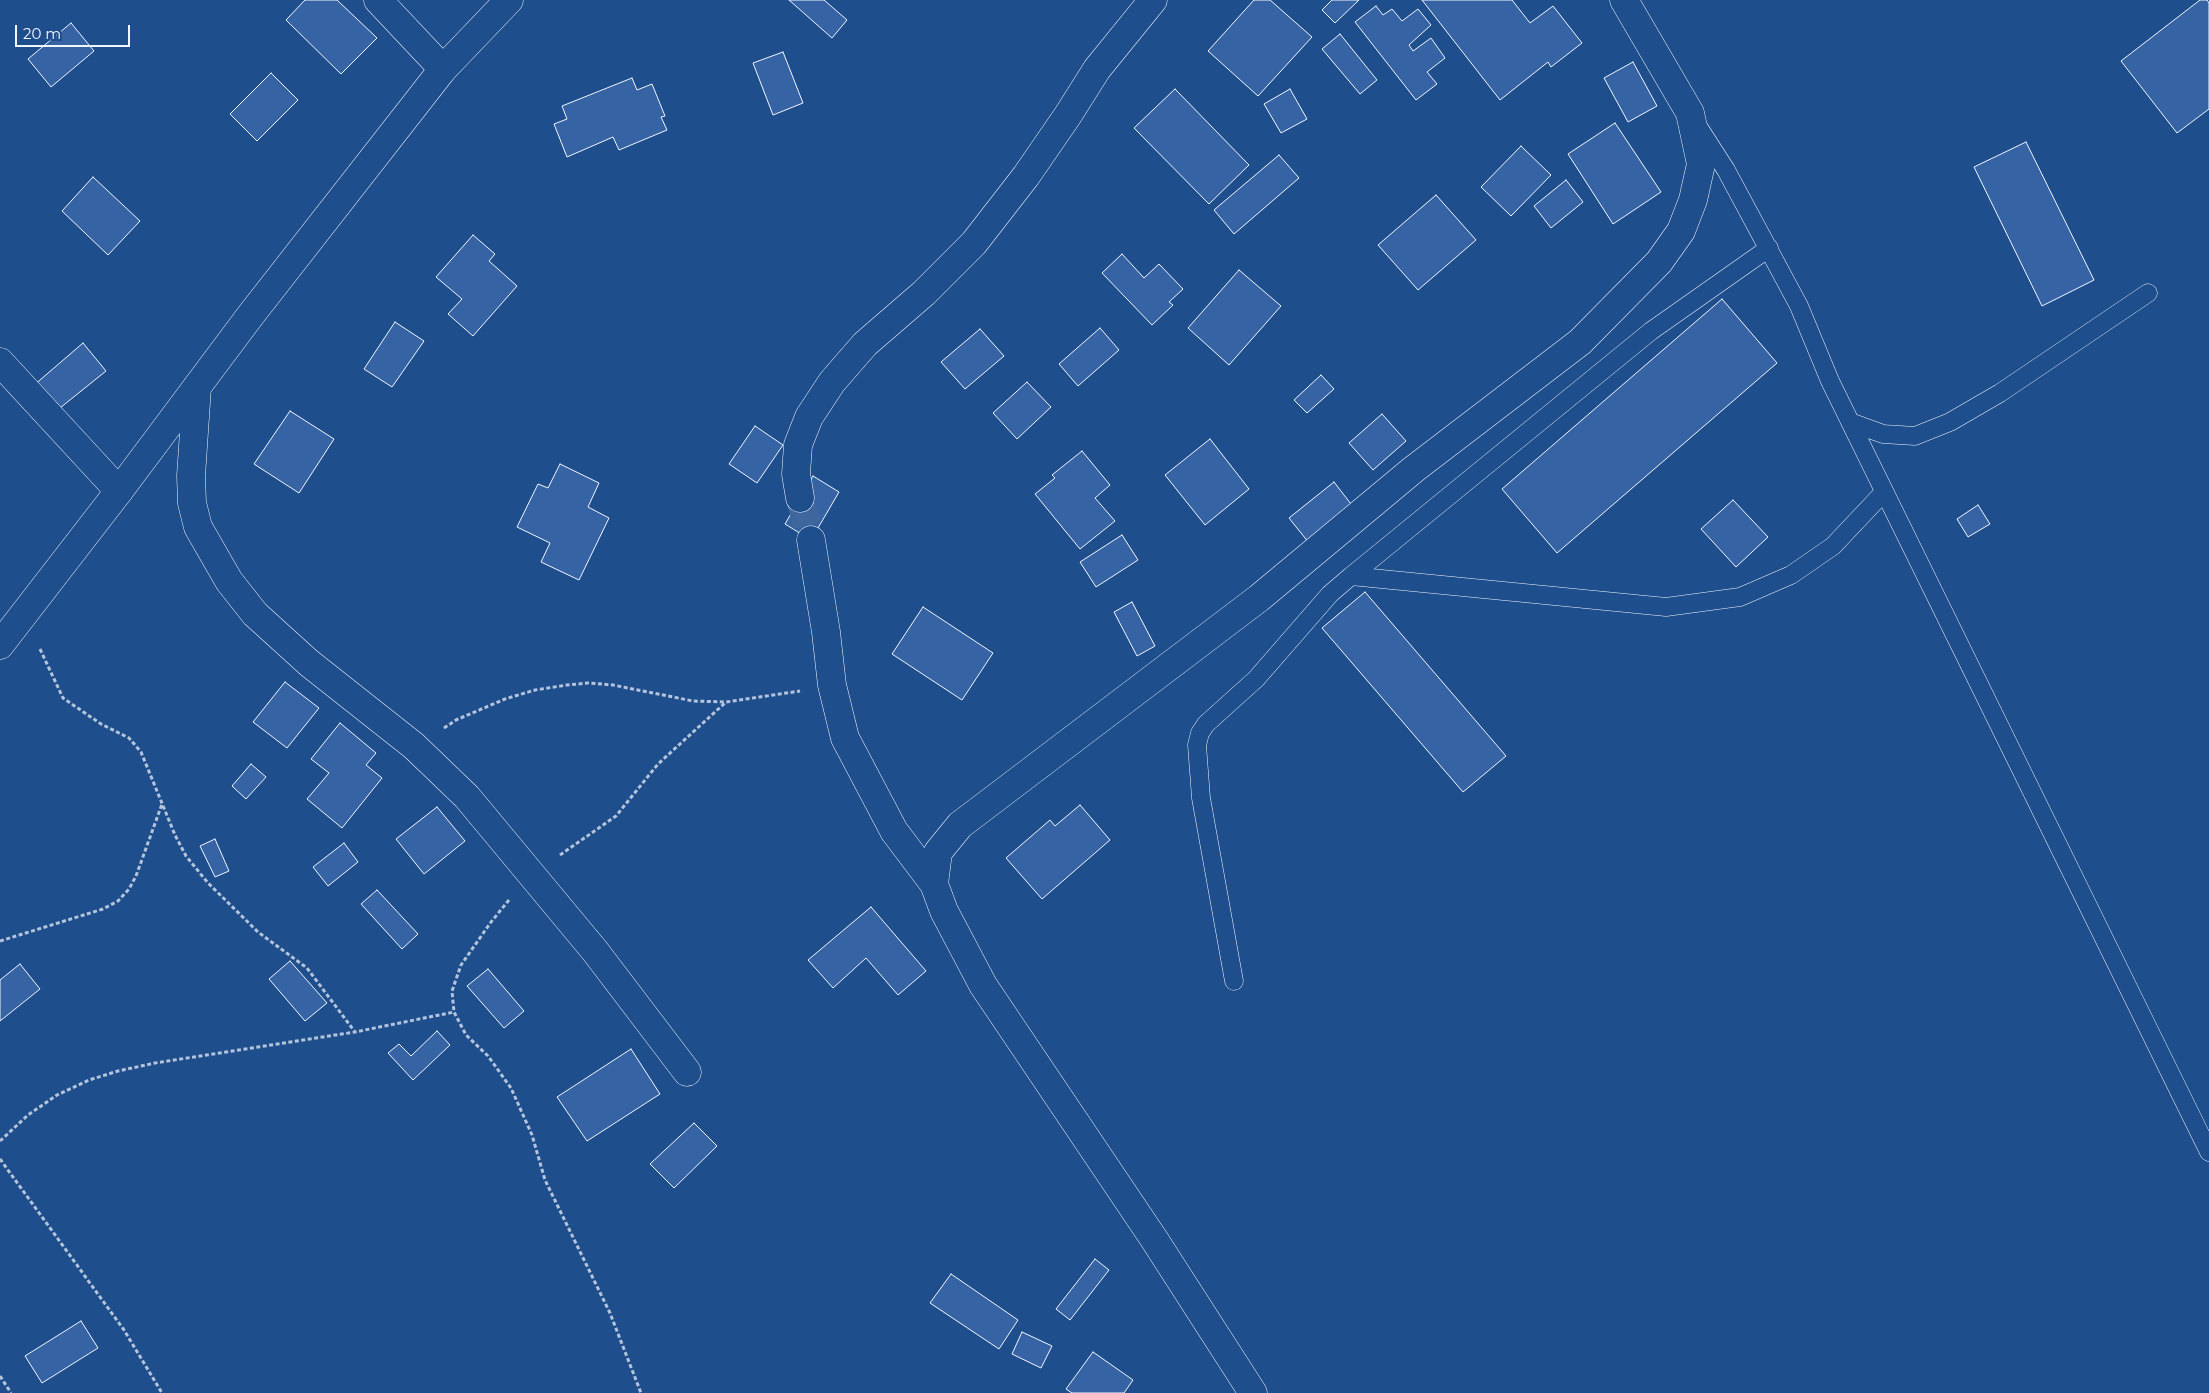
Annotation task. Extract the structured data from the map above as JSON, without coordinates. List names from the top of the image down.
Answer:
{
  "scale_bar": "20 m"
}
